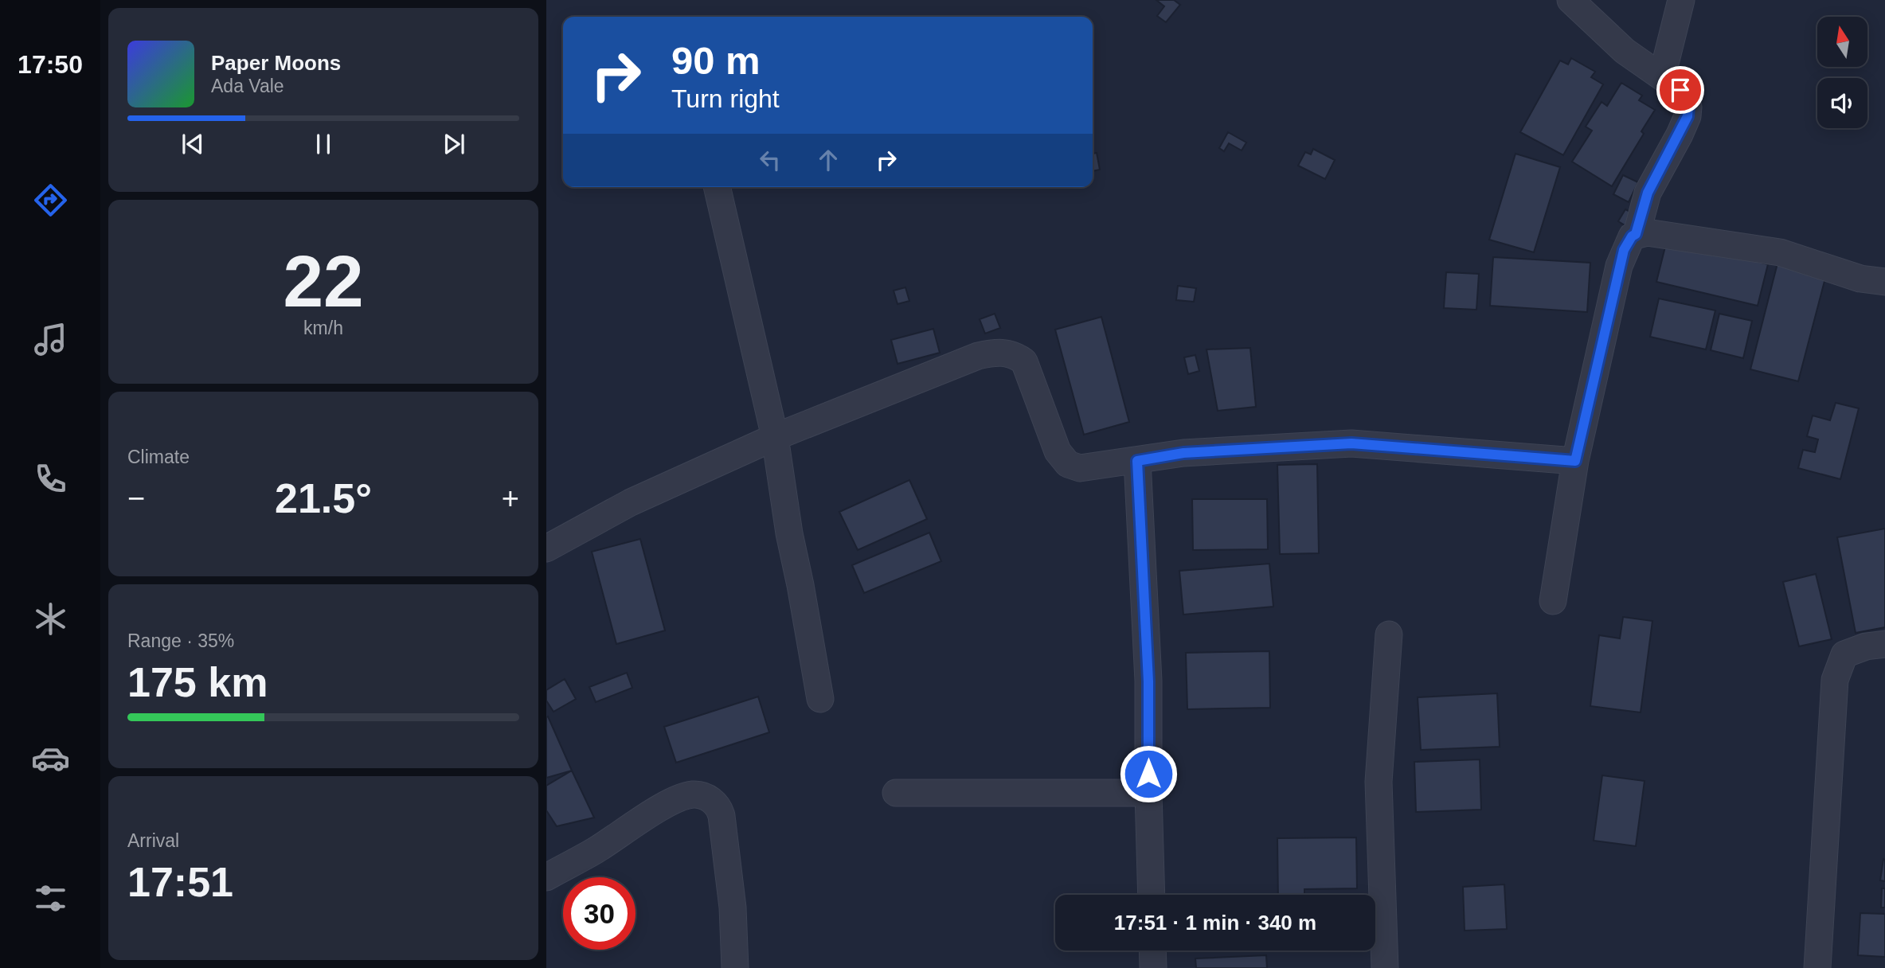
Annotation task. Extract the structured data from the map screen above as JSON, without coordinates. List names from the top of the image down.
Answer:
{
  "north": "top",
  "page": {
    "tabs": "17:50",
    "turn": ["90 m", "Turn right"],
    "song": ["Paper Moons", "Ada Vale"],
    "tile": [
      ["22", "km/h"],
      "Climate",
      ["Range · 35%", "175 km"],
      ["Arrival", "17:51"]
    ],
    "heat": ["−", "21.5°", "+"],
    "limit": "30",
    "trip": "17:51 · 1 min · 340 m"
  }
}
